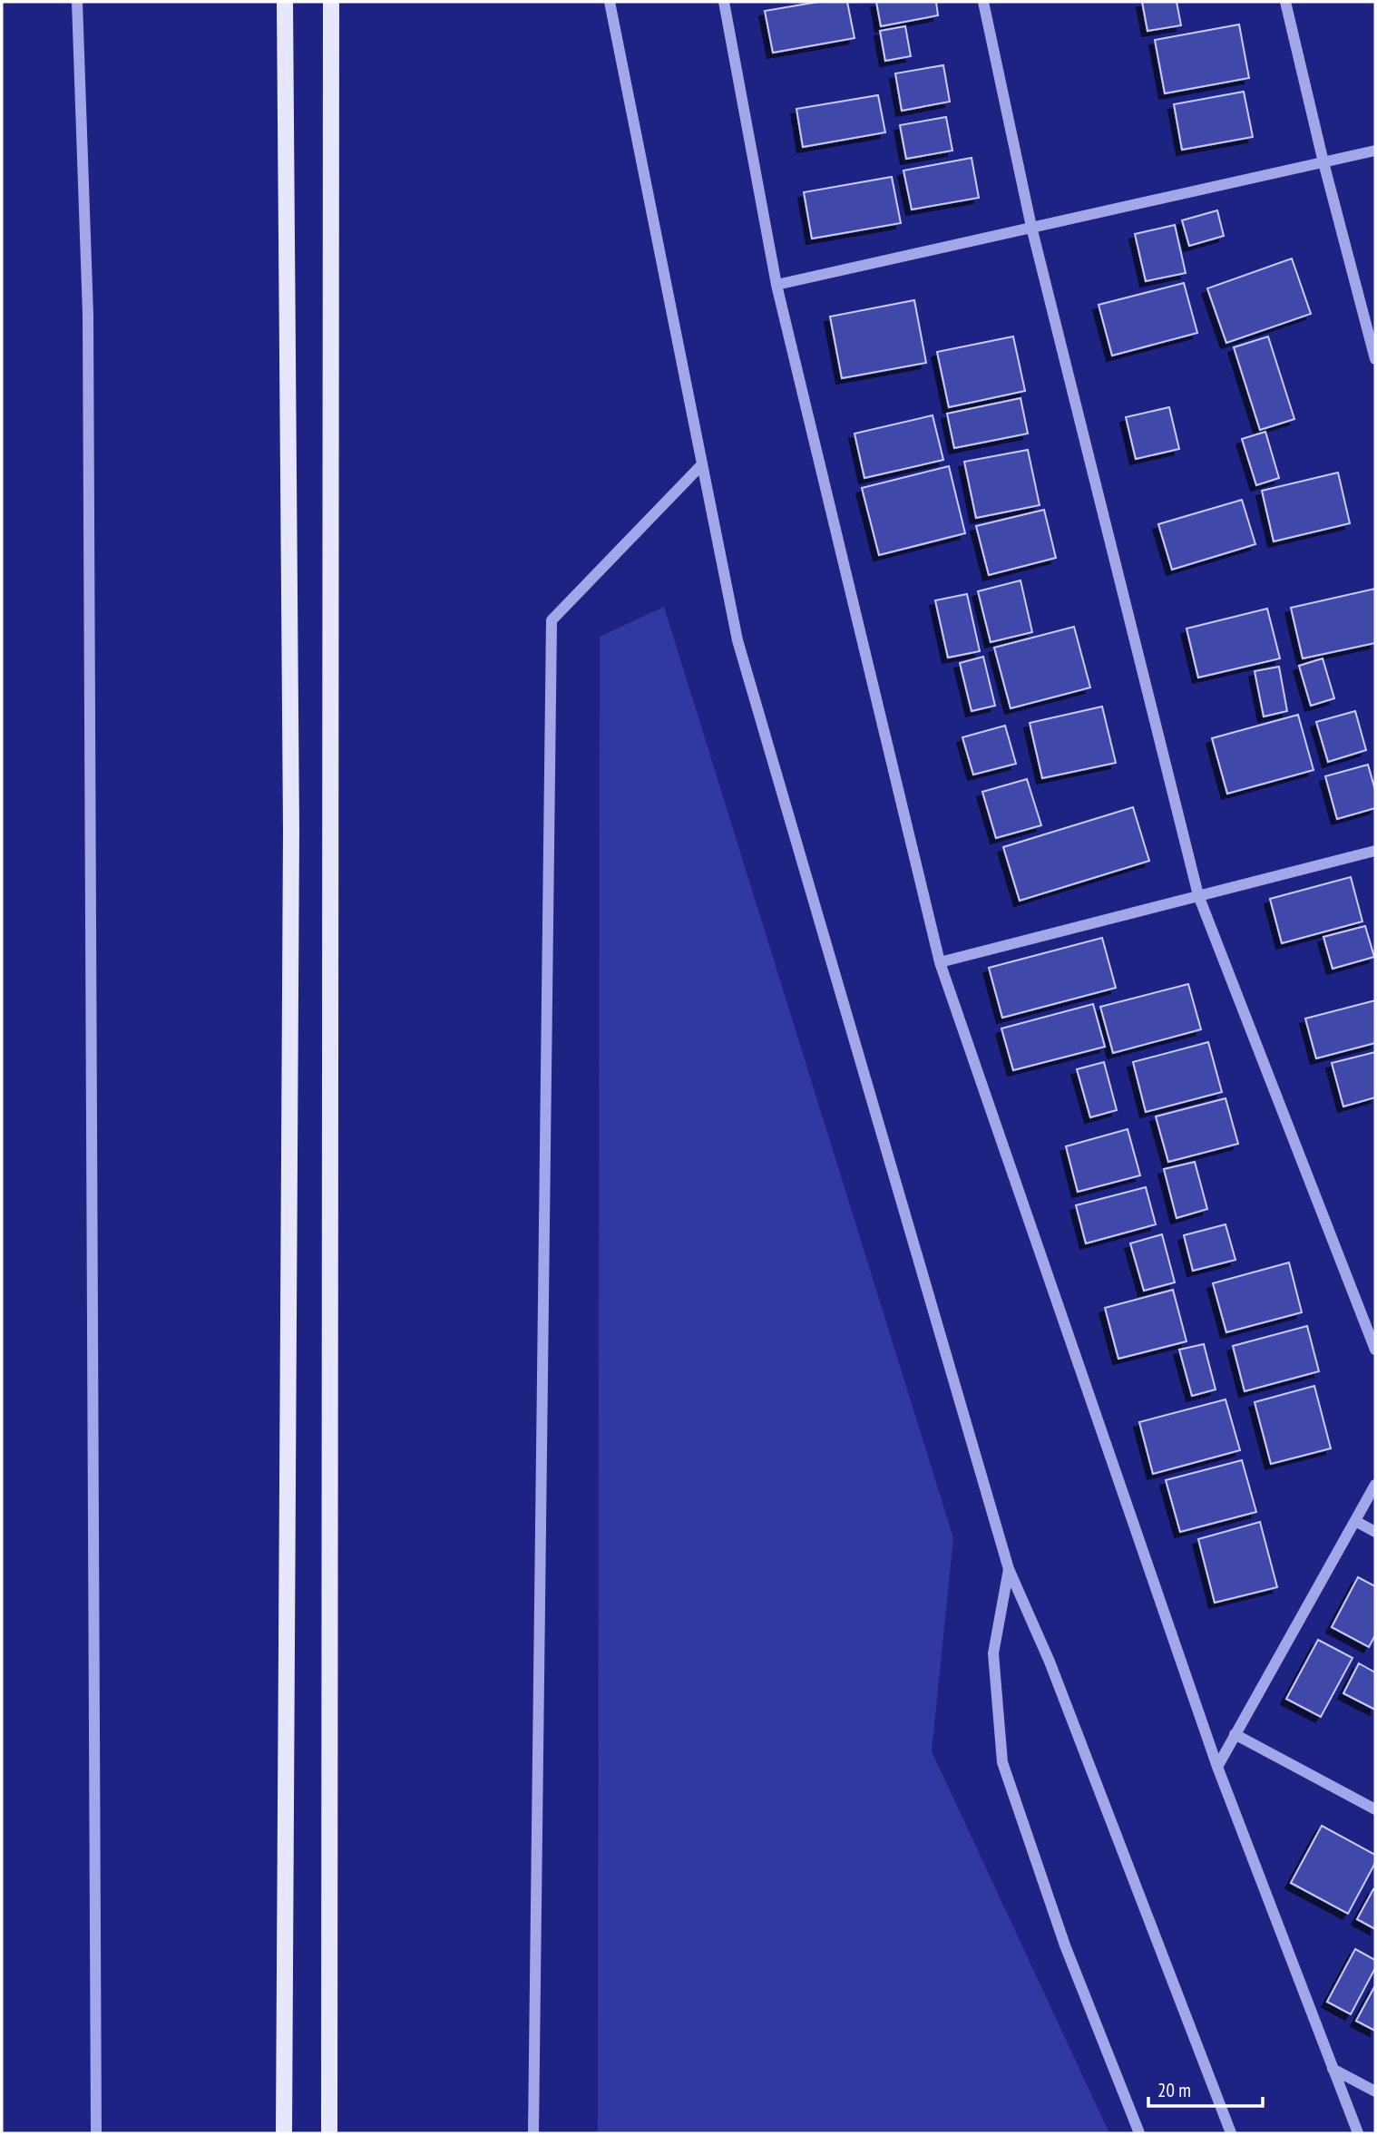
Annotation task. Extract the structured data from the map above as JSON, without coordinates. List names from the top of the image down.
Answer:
{
  "scale_bar": "20 m"
}
